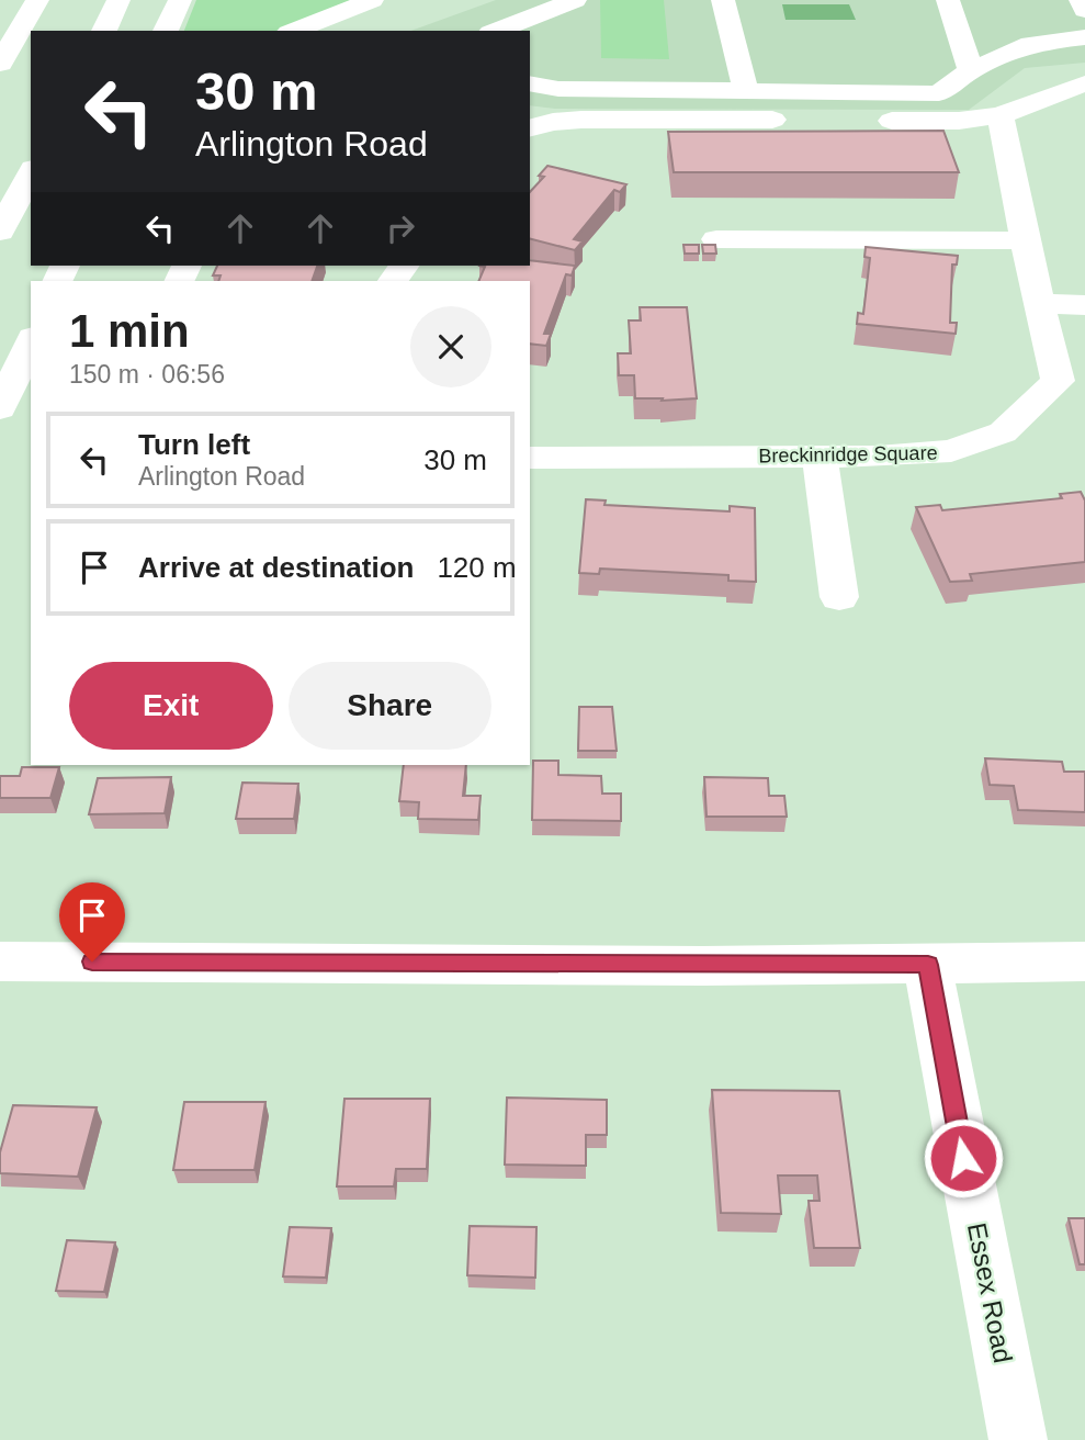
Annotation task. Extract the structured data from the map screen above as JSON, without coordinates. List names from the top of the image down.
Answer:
{
  "streets": {
    "main road": ["Breckinridge Square", "Essex Road"]
  },
  "page": {
    "turn": ["30 m", "Arlington Road"],
    "heading": ["1 min", "150 m · 06:56"],
    "list": [
      {
        "name": "Turn left",
        "note": "Arlington Road",
        "value": "30 m"
      },
      {
        "name": "Arrive at destination",
        "value": "120 m"
      }
    ],
    "buttons": ["Exit", "Share"]
  }
}
